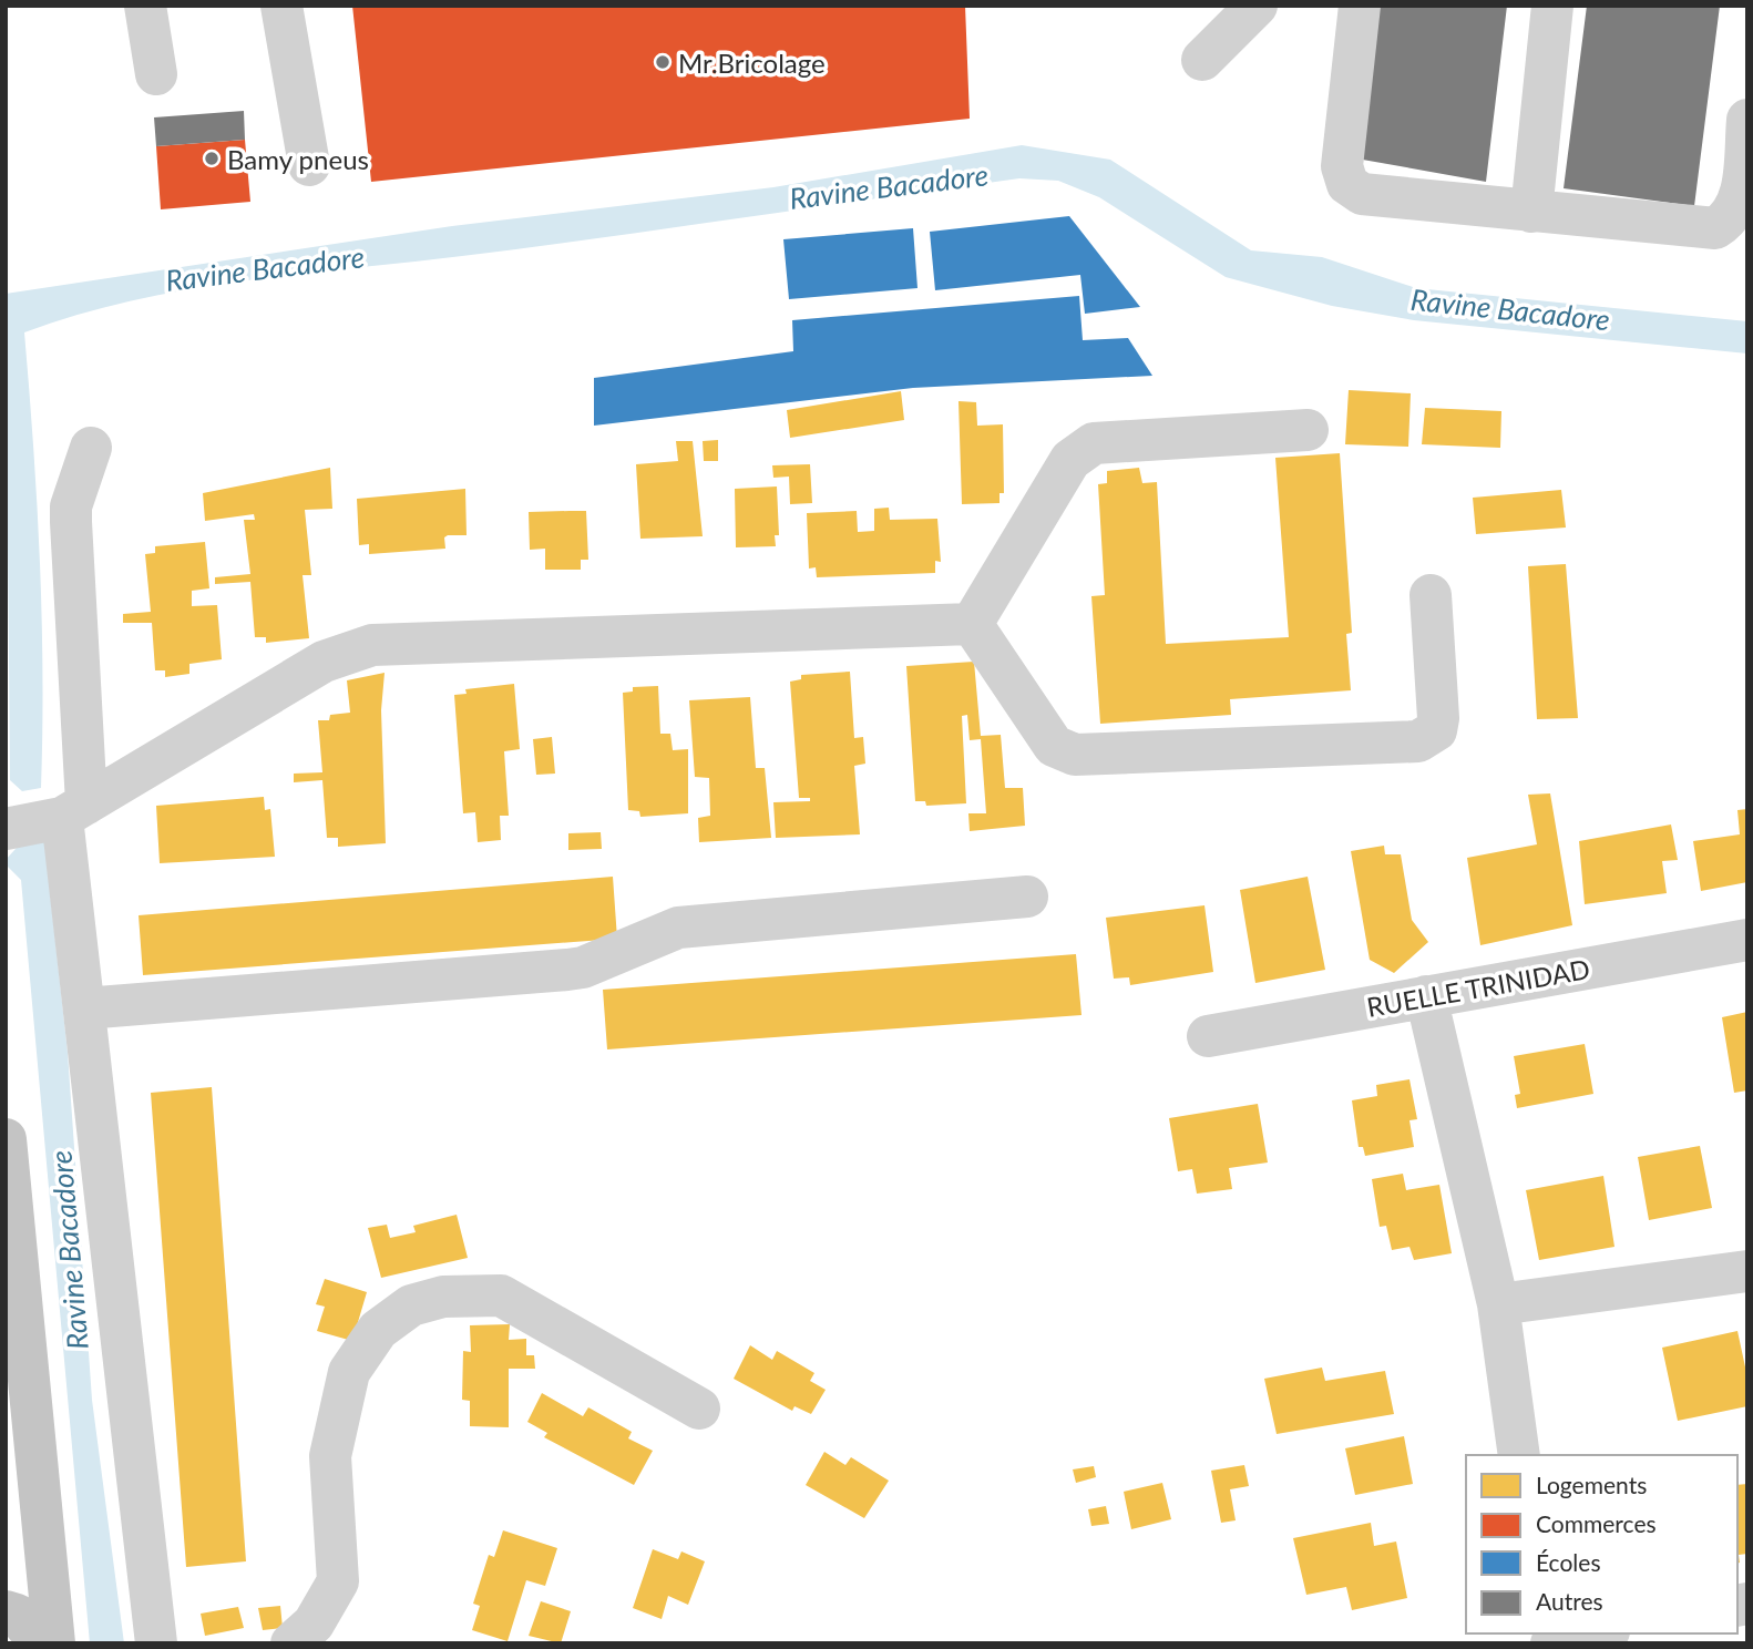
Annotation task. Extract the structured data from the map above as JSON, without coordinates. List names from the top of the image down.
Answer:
{
  "streets": {
    "street": ["RUELLE TRINIDAD"]
  },
  "water": ["Ravine Bacadore"],
  "places": ["Mr.Bricolage", "Bamy pneus"],
  "legend": [
    "Logements",
    "Commerces",
    "Écoles",
    "Autres"
  ]
}
